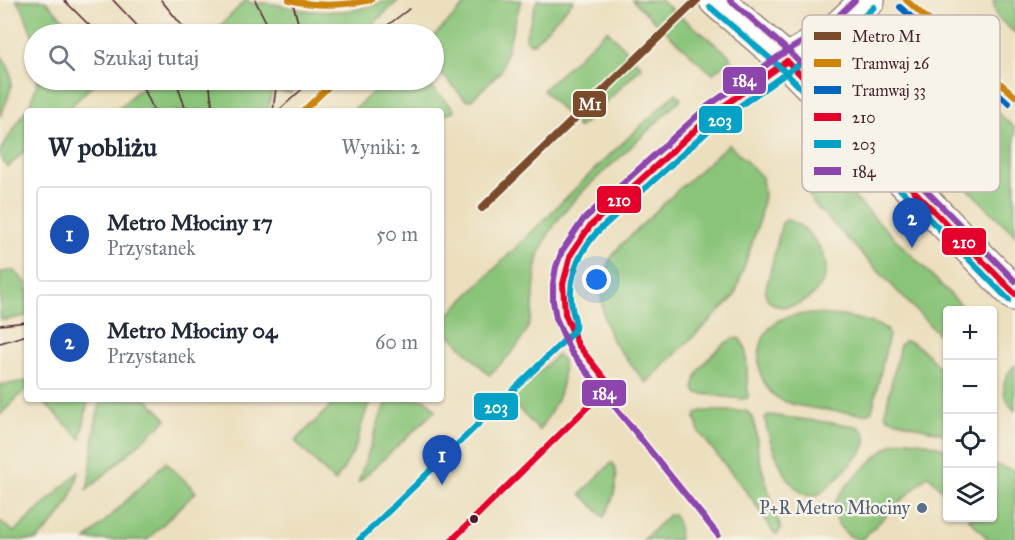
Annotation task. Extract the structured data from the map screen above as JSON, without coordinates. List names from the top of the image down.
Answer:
{
  "places": ["P+R Metro Młociny"],
  "lines": [
    "metro line M1",
    "tram line 26",
    "transit line 184",
    "tram line 33",
    "transit line 203",
    "transit line 210"
  ],
  "legend": [
    "Metro M1",
    "Tramwaj 26",
    "Tramwaj 33",
    "210",
    "203",
    "184"
  ],
  "page": {
    "search": "Szukaj tutaj",
    "heading": ["W pobliżu", "Wyniki: 2"],
    "list": [
      {
        "mark": "1",
        "name": "Metro Młociny 17",
        "note": "Przystanek",
        "value": "50 m"
      },
      {
        "mark": "2",
        "name": "Metro Młociny 04",
        "note": "Przystanek",
        "value": "60 m"
      }
    ],
    "pins": ["2", "1"],
    "map_buttons": ["+", "−"]
  }
}
